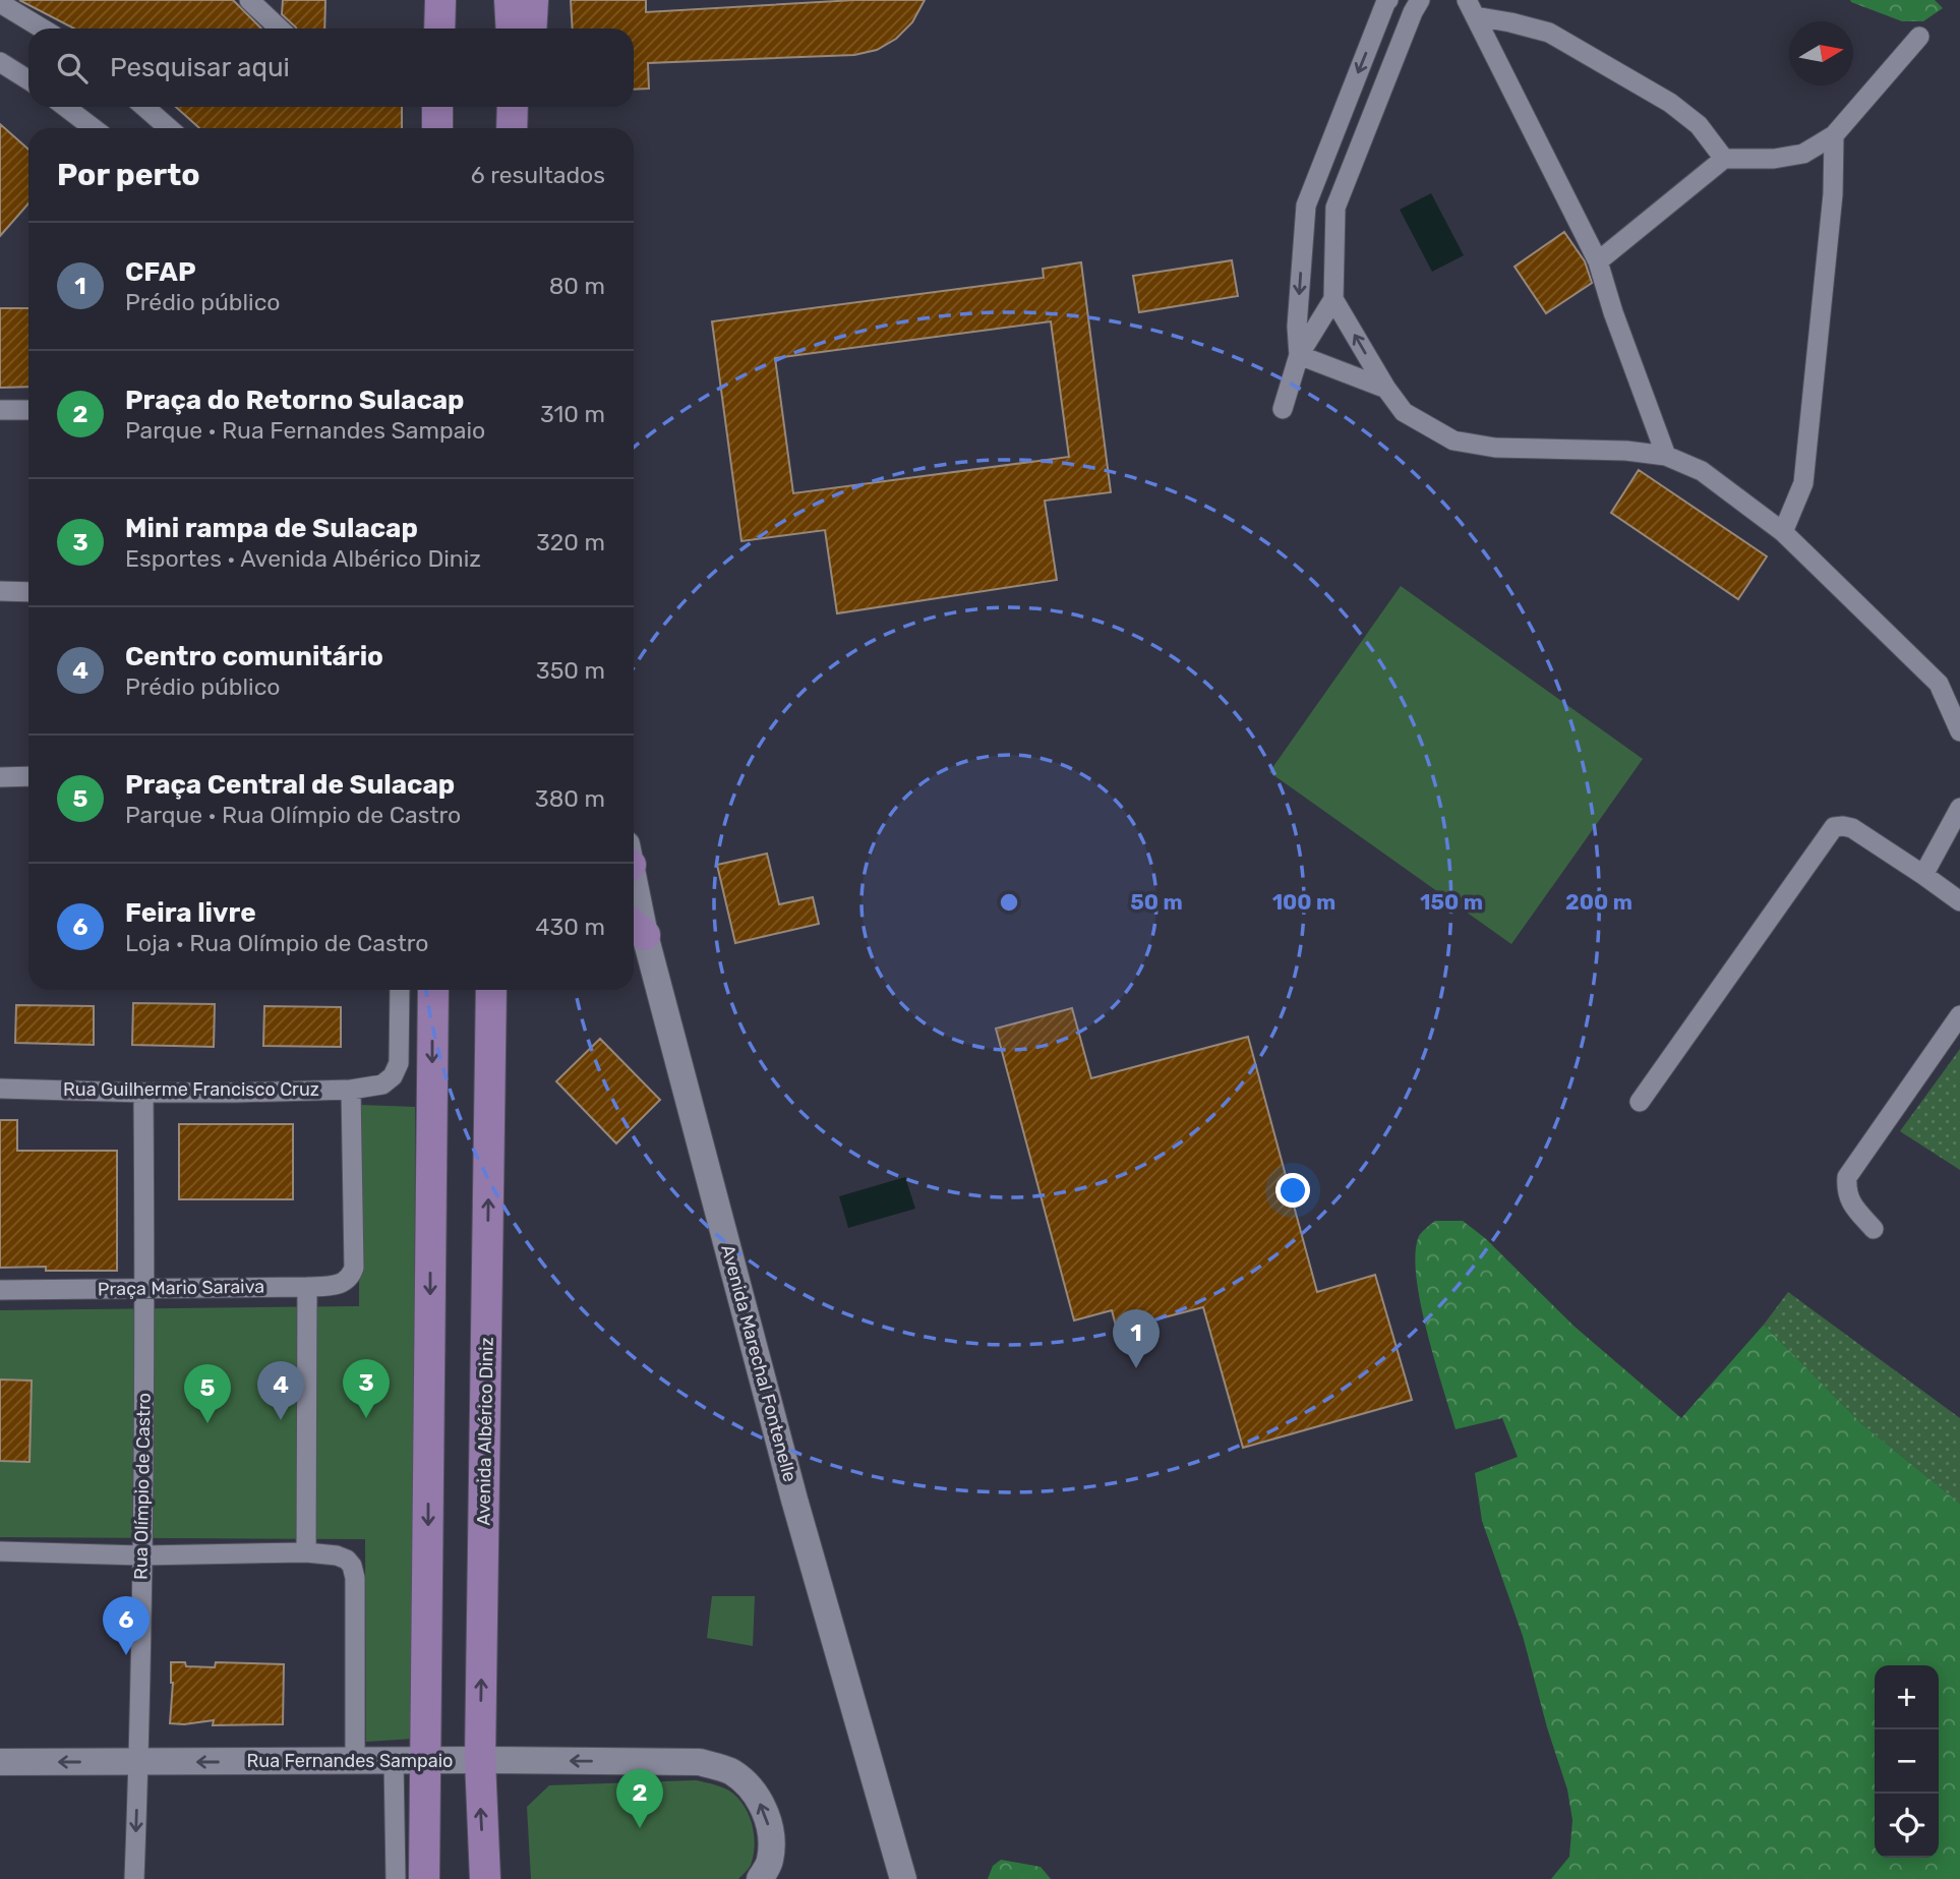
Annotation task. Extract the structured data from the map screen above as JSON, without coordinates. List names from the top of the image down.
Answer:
{
  "streets": {
    "main road": ["Avenida Marechal Fontenelle", "Avenida Albérico Diniz", "Rua Fernandes Sampaio"],
    "street": ["Rua Guilherme Francisco Cruz", "Praça Mario Saraiva", "Rua Olímpio de Castro"]
  },
  "crossings": [
    ["Rua Guilherme Francisco Cruz", "Praça Mario Saraiva"],
    ["Rua Guilherme Francisco Cruz", "Rua Olímpio de Castro"],
    ["Praça Mario Saraiva", "Rua Olímpio de Castro"],
    ["Avenida Albérico Diniz", "Rua Fernandes Sampaio"],
    ["Rua Olímpio de Castro", "Rua Fernandes Sampaio"]
  ],
  "one_way": ["Rua Fernandes Sampaio"],
  "north": "right",
  "page": {
    "search": "Pesquisar aqui",
    "heading": ["Por perto", "6 resultados"],
    "list": [
      {
        "mark": "1",
        "name": "CFAP",
        "note": "Prédio público",
        "value": "80 m"
      },
      {
        "mark": "2",
        "name": "Praça do Retorno Sulacap",
        "note": "Parque · Rua Fernandes Sampaio",
        "value": "310 m"
      },
      {
        "mark": "3",
        "name": "Mini rampa de Sulacap",
        "note": "Esportes · Avenida Albérico Diniz",
        "value": "320 m"
      },
      {
        "mark": "4",
        "name": "Centro comunitário",
        "note": "Prédio público",
        "value": "350 m"
      },
      {
        "mark": "5",
        "name": "Praça Central de Sulacap",
        "note": "Parque · Rua Olímpio de Castro",
        "value": "380 m"
      },
      {
        "mark": "6",
        "name": "Feira livre",
        "note": "Loja · Rua Olímpio de Castro",
        "value": "430 m"
      }
    ],
    "pins": [
      "1",
      "3",
      "4",
      "5",
      "6",
      "2"
    ],
    "map_buttons": ["+", "−"]
  },
  "rings": [
    "50 m",
    "100 m",
    "150 m",
    "200 m"
  ]
}
